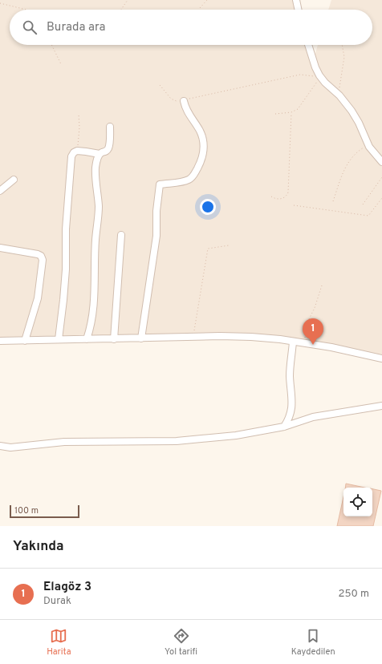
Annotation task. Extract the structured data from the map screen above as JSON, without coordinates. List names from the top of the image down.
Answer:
{
  "scale_bar": "100 m",
  "page": {
    "search": "Burada ara",
    "pins": "1",
    "scale": "100 m",
    "heading": "Yakında",
    "list": [
      {
        "mark": "1",
        "name": "Elagöz 3",
        "note": "Durak",
        "value": "250 m"
      }
    ],
    "nav": ["Harita", "Yol tarifi", "Kaydedilen"]
  }
}
